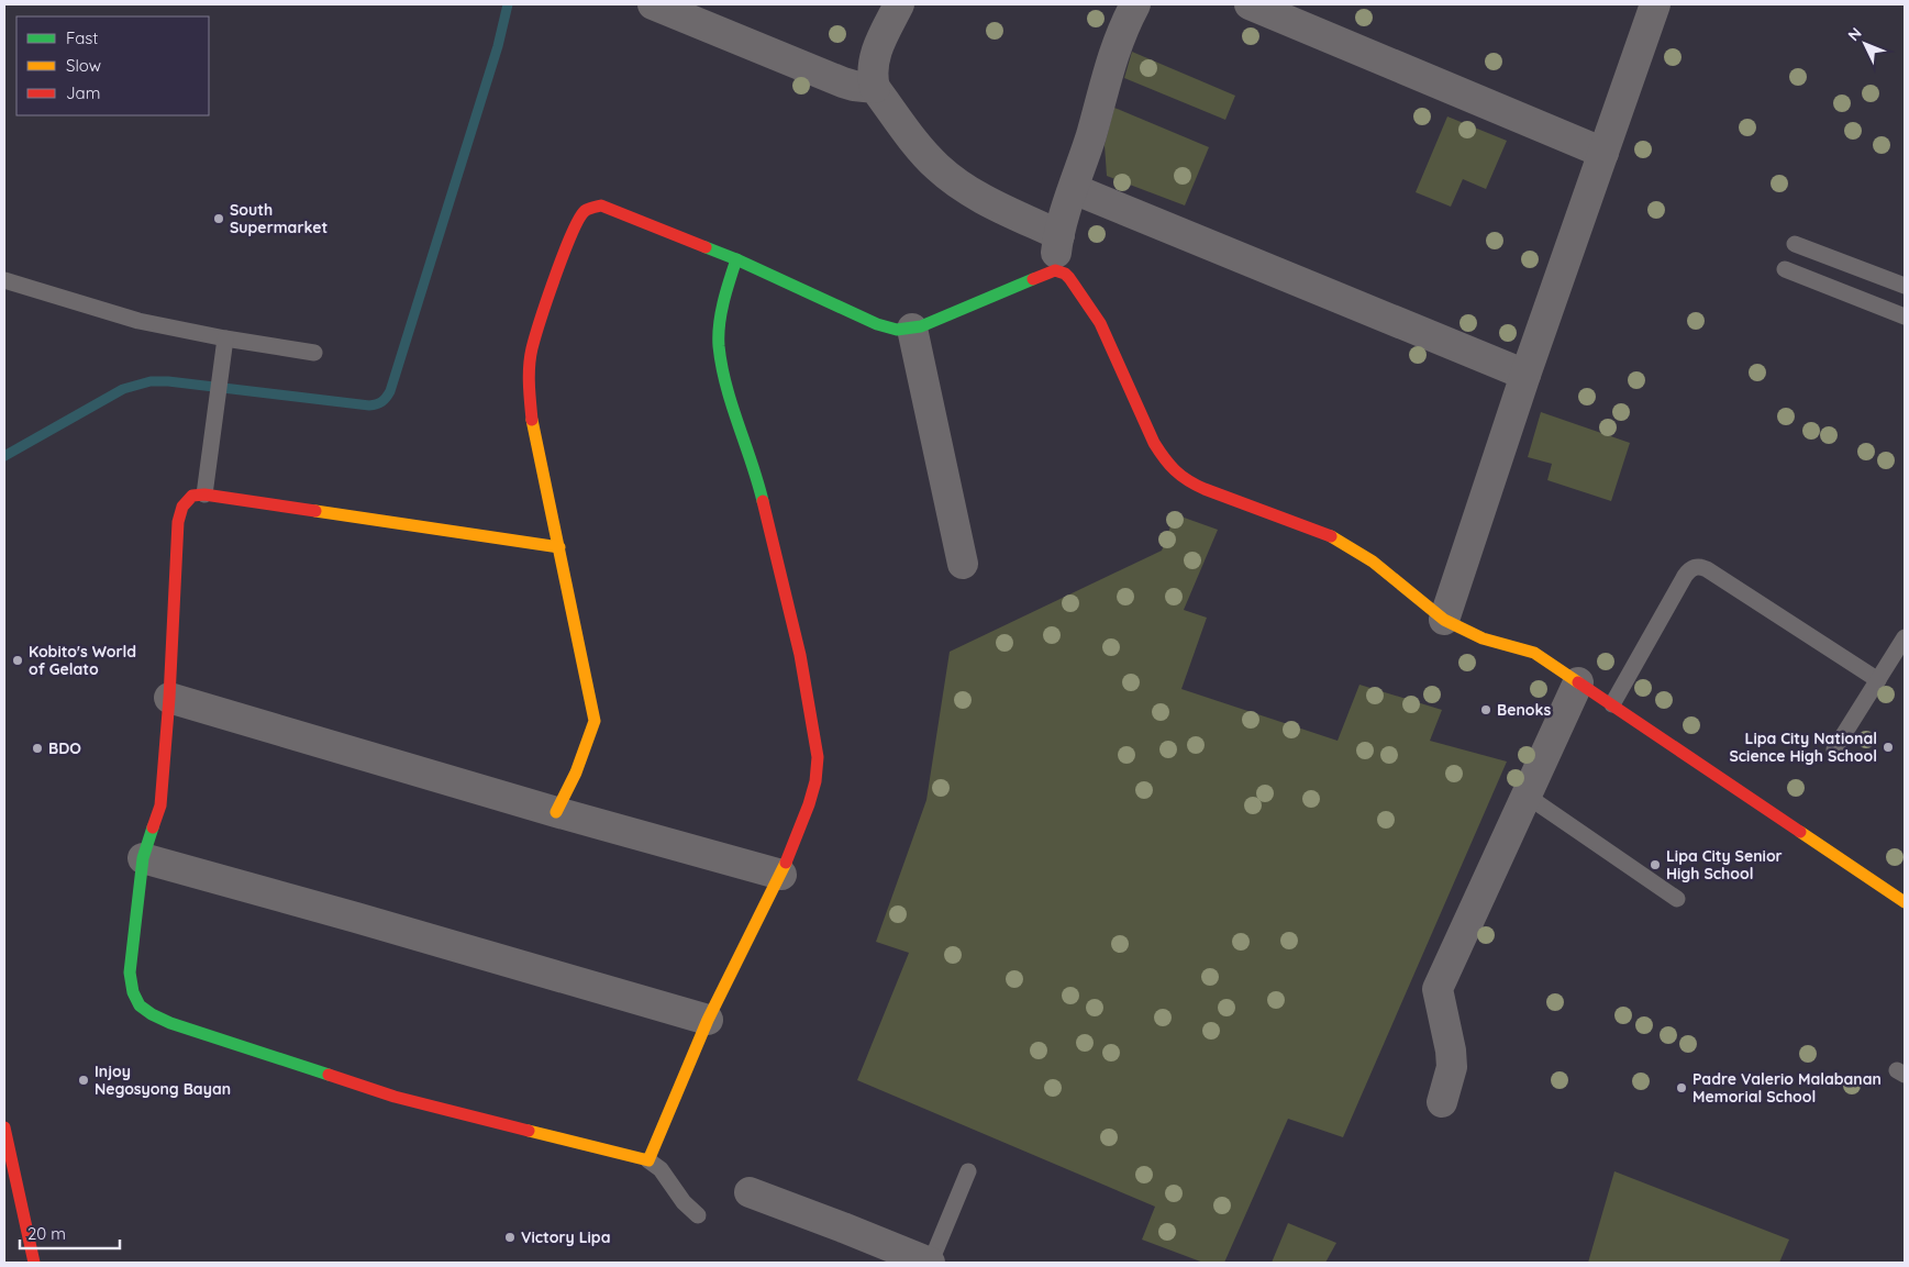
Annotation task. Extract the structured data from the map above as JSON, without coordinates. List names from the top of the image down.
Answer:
{
  "places": [
    "South Supermarket",
    "Kobito's World of Gelato",
    "Benoks",
    "Lipa City National Science High School",
    "BDO",
    "Lipa City Senior High School",
    "Injoy Negosyong Bayan",
    "Padre Valerio Malabanan Memorial School",
    "Victory Lipa"
  ],
  "legend": ["Fast", "Slow", "Jam"],
  "scale_bar": "20 m",
  "north": "top left"
}
